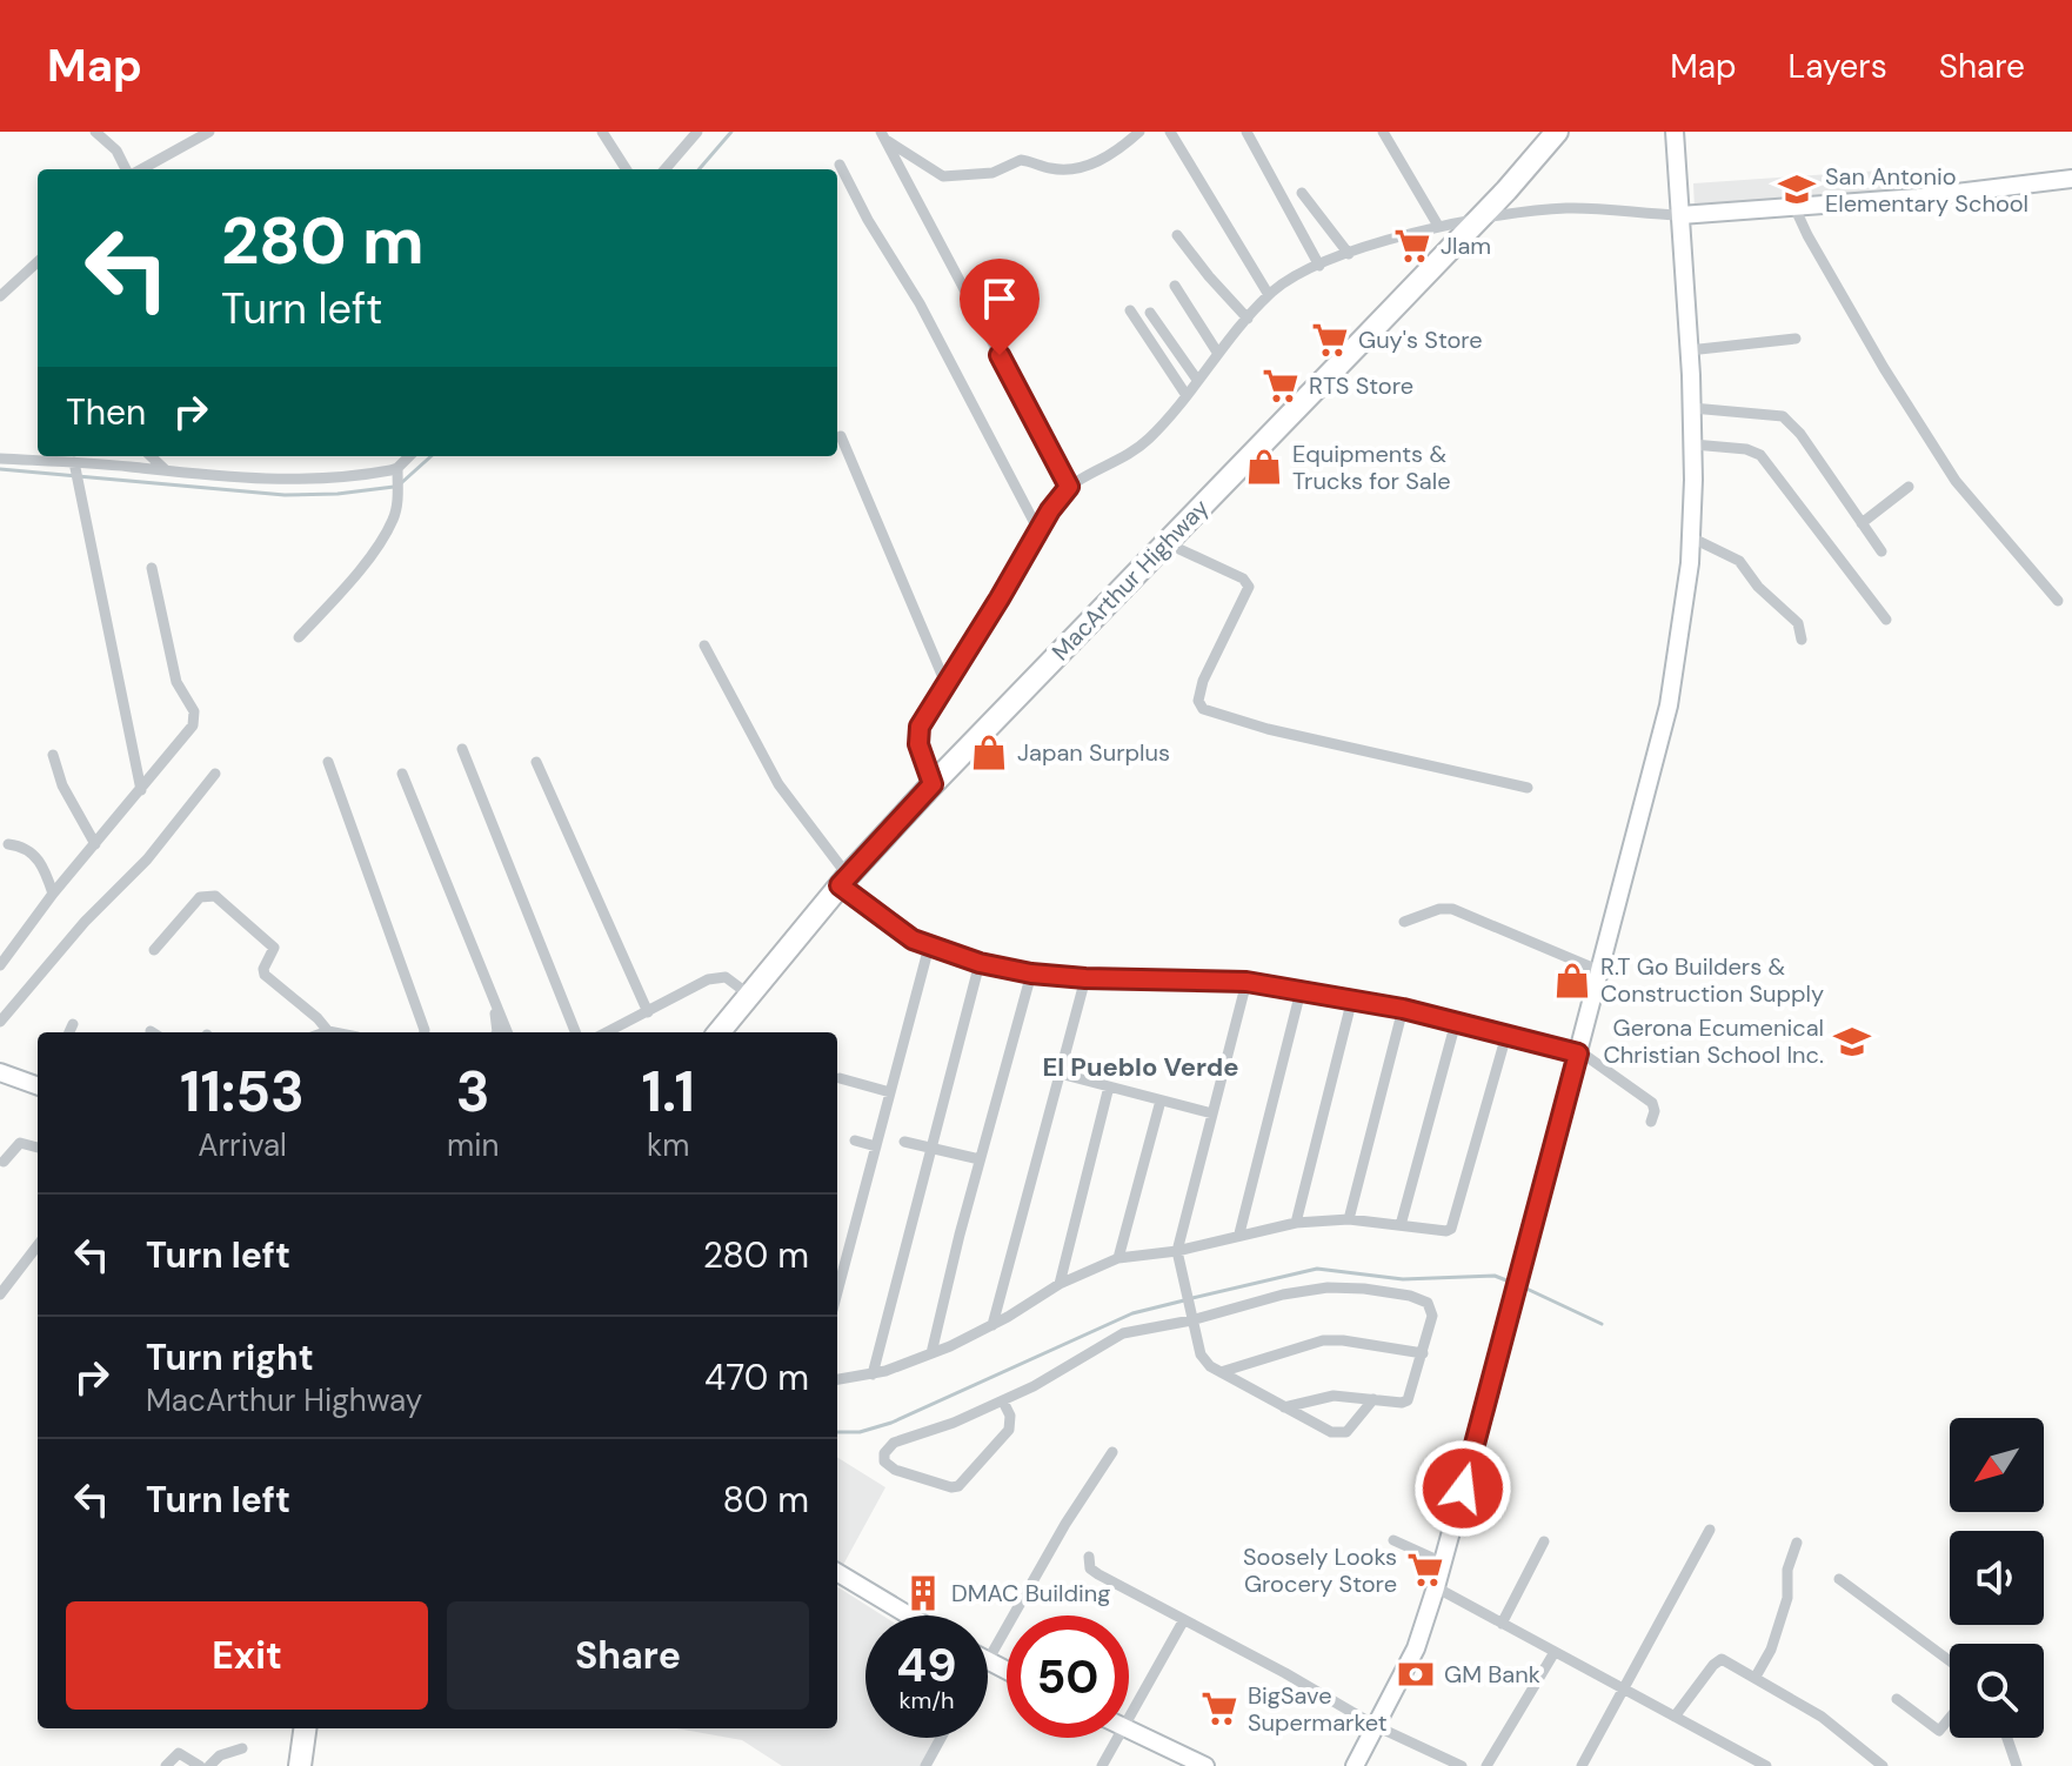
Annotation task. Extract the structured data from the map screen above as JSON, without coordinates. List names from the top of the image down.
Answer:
{
  "streets": {
    "highway": ["MacArthur Highway"]
  },
  "districts": ["El Pueblo Verde"],
  "places": {
    "school or university": ["San Antonio Elementary School", "Gerona Ecumenical Christian School Inc."],
    "supermarket": [
      "Jlam",
      "Guy's Store",
      "RTS Store",
      "Soosely Looks Grocery Store",
      "BigSave Supermarket"
    ],
    "shop": ["Equipments & Trucks for Sale", "Japan Surplus", "R.T Go Builders & Construction Supply"],
    "building": ["DMAC Building"],
    "bank": ["GM Bank"]
  },
  "north": "bottom left",
  "page": {
    "header": "Map",
    "nav": ["Map", "Layers", "Share"],
    "turn": ["280 m", "Turn left"],
    "then": "Then",
    "eta": [
      "11:53",
      "Arrival",
      "3",
      "min",
      "1.1",
      "km"
    ],
    "list": [
      {
        "name": "Turn left",
        "value": "280 m"
      },
      {
        "name": "Turn right",
        "note": "MacArthur Highway",
        "value": "470 m"
      },
      {
        "name": "Turn left",
        "value": "80 m"
      }
    ],
    "buttons": ["Exit", "Share"],
    "speed": "49 km/h",
    "limit": "50"
  }
}
